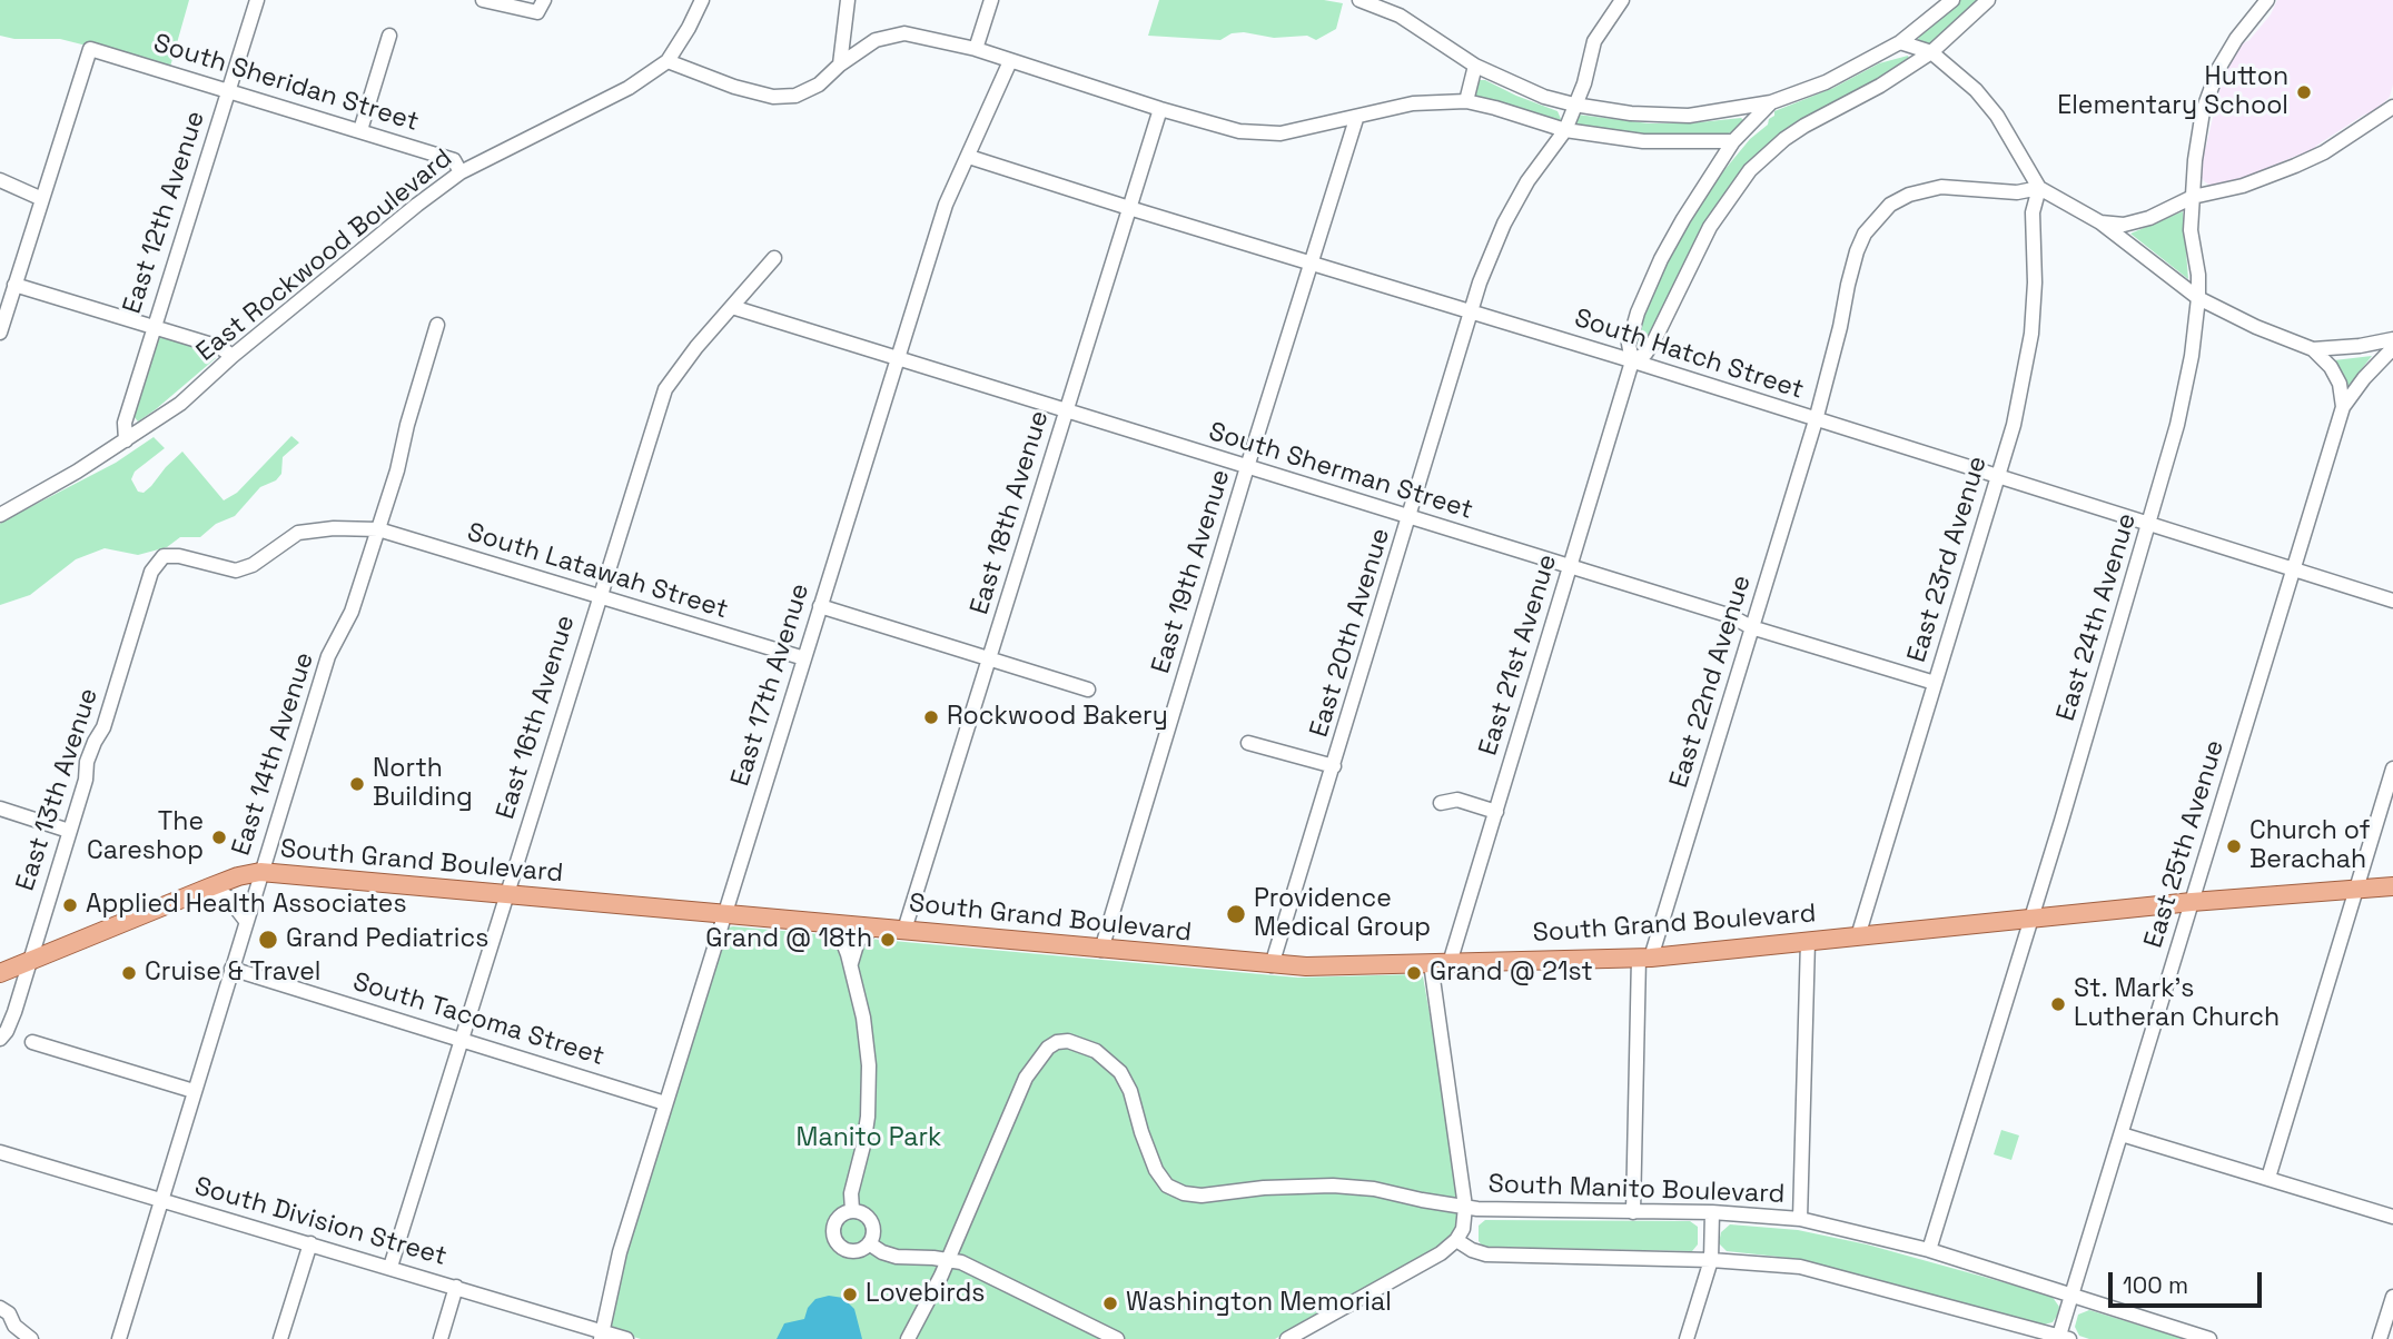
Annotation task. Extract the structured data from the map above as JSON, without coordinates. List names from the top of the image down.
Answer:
{
  "streets": {
    "main road": ["South Grand Boulevard"],
    "street": [
      "South Sheridan Street",
      "East 12th Avenue",
      "East Rockwood Boulevard",
      "South Hatch Street",
      "South Sherman Street",
      "East 18th Avenue",
      "East 23rd Avenue",
      "South Latawah Street",
      "East 19th Avenue",
      "East 24th Avenue",
      "East 20th Avenue",
      "East 21st Avenue",
      "East 22nd Avenue",
      "East 17th Avenue",
      "East 16th Avenue",
      "East 14th Avenue",
      "East 13th Avenue",
      "East 25th Avenue",
      "South Tacoma Street",
      "South Manito Boulevard",
      "South Division Street"
    ]
  },
  "crossings": [
    ["South Sheridan Street", "East 12th Avenue"],
    ["South Sheridan Street", "East Rockwood Boulevard"],
    ["East 12th Avenue", "East Rockwood Boulevard"],
    ["South Hatch Street", "East 18th Avenue"],
    ["South Hatch Street", "East 23rd Avenue"],
    ["South Hatch Street", "East 19th Avenue"],
    ["South Hatch Street", "East 24th Avenue"],
    ["South Hatch Street", "East 20th Avenue"],
    ["South Hatch Street", "East 21st Avenue"],
    ["South Hatch Street", "East 22nd Avenue"],
    ["South Hatch Street", "East 17th Avenue"],
    ["South Hatch Street", "East 25th Avenue"],
    ["South Sherman Street", "East 18th Avenue"],
    ["South Sherman Street", "East 23rd Avenue"],
    ["South Sherman Street", "East 19th Avenue"],
    ["South Sherman Street", "East 20th Avenue"],
    ["South Sherman Street", "East 21st Avenue"],
    ["South Sherman Street", "East 22nd Avenue"],
    ["South Sherman Street", "East 17th Avenue"],
    ["South Sherman Street", "East 16th Avenue"],
    ["East 18th Avenue", "South Grand Boulevard"],
    ["East 23rd Avenue", "East 22nd Avenue"],
    ["East 23rd Avenue", "South Grand Boulevard"],
    ["South Latawah Street", "East 17th Avenue"],
    ["South Latawah Street", "East 16th Avenue"],
    ["South Latawah Street", "East 14th Avenue"],
    ["South Latawah Street", "East 13th Avenue"],
    ["East 19th Avenue", "South Grand Boulevard"],
    ["East 24th Avenue", "South Grand Boulevard"],
    ["East 24th Avenue", "South Manito Boulevard"],
    ["East 20th Avenue", "South Grand Boulevard"],
    ["East 21st Avenue", "South Grand Boulevard"],
    ["East 22nd Avenue", "South Grand Boulevard"],
    ["East 22nd Avenue", "South Manito Boulevard"],
    ["East 17th Avenue", "South Grand Boulevard"],
    ["East 17th Avenue", "South Tacoma Street"],
    ["East 17th Avenue", "South Division Street"],
    ["East 16th Avenue", "South Grand Boulevard"],
    ["East 16th Avenue", "South Tacoma Street"],
    ["East 16th Avenue", "South Division Street"],
    ["East 14th Avenue", "South Grand Boulevard"],
    ["East 14th Avenue", "South Tacoma Street"],
    ["East 14th Avenue", "South Division Street"],
    ["East 13th Avenue", "South Grand Boulevard"],
    ["East 25th Avenue", "South Grand Boulevard"],
    ["East 25th Avenue", "South Manito Boulevard"]
  ],
  "parks": ["Manito Park"],
  "places": [
    "Hutton Elementary School",
    "Rockwood Bakery",
    "North Building",
    "The Careshop",
    "Church of Berachah",
    "Applied Health Associates",
    "Providence Medical Group",
    "Grand Pediatrics",
    "Grand @ 18th",
    "Cruise & Travel",
    "Grand @ 21st",
    "St. Mark's Lutheran Church",
    "Lovebirds",
    "Washington Memorial"
  ],
  "scale_bar": "100 m"
}
